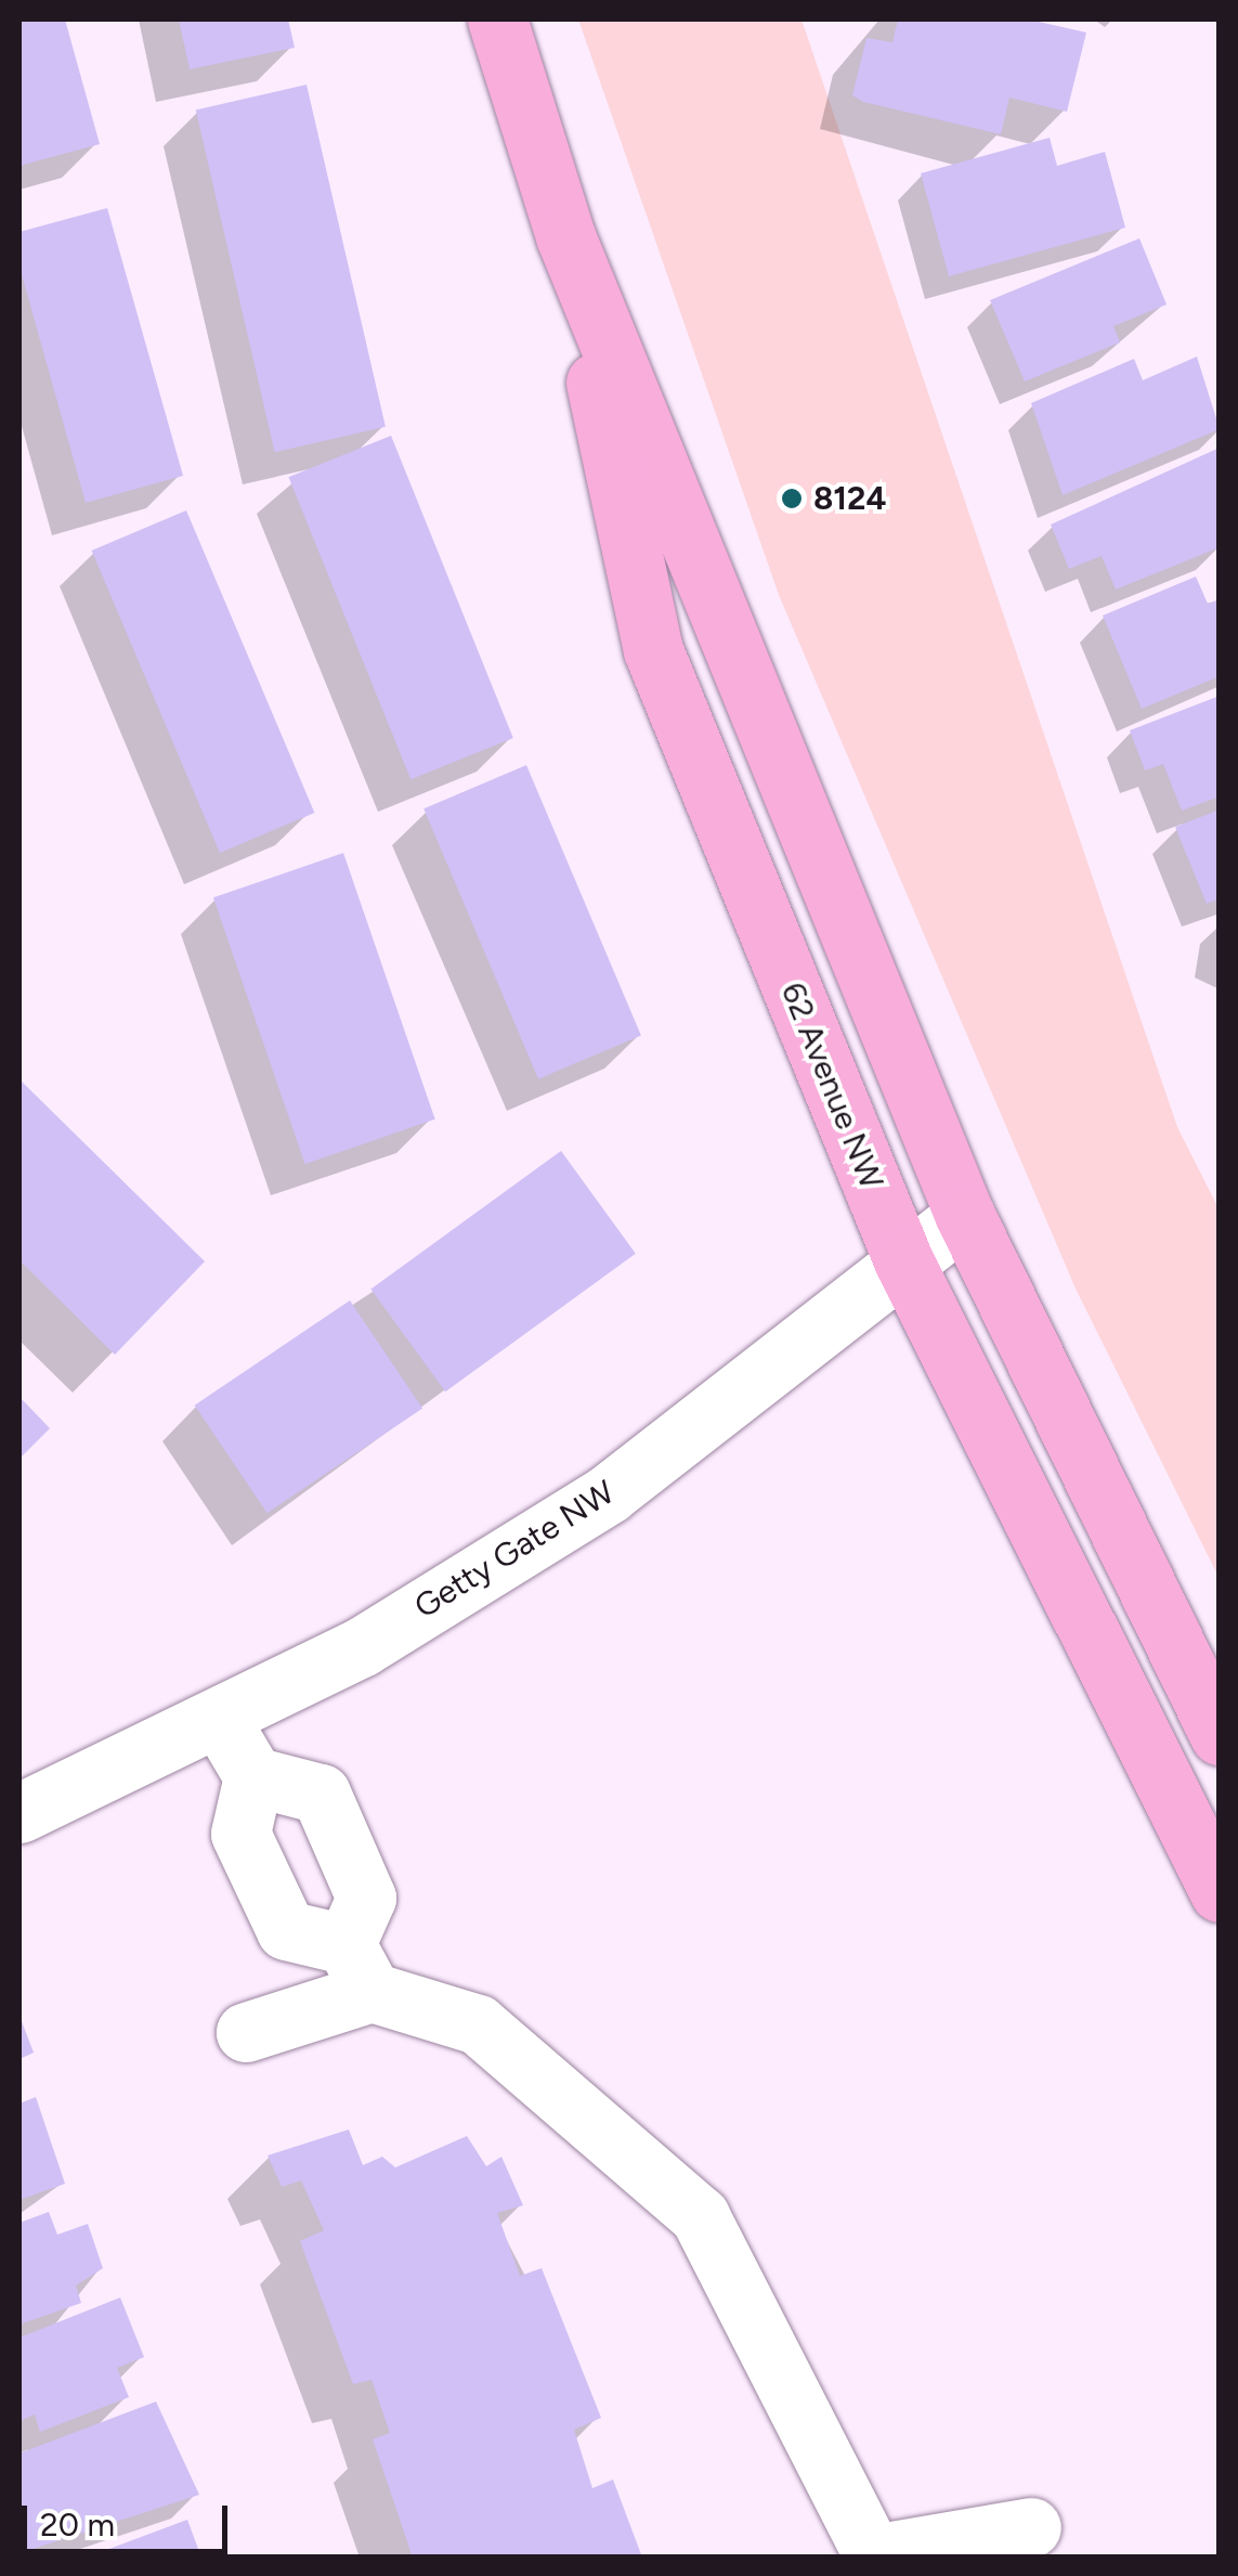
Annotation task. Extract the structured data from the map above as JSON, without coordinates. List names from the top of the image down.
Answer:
{
  "streets": {
    "main road": ["62 Avenue NW"],
    "street": ["Getty Gate NW"]
  },
  "crossings": [
    ["62 Avenue NW", "Getty Gate NW"]
  ],
  "places": ["8124"],
  "scale_bar": "20 m"
}
